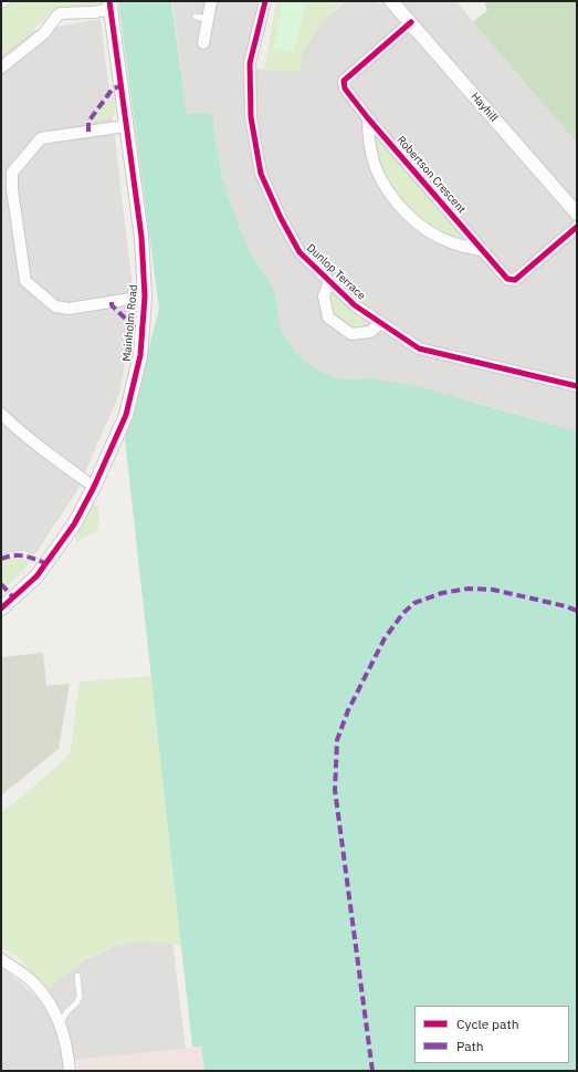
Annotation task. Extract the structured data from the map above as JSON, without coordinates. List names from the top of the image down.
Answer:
{
  "streets": {
    "street": [
      "Hayhill",
      "Robertson Crescent",
      "Dunlop Terrace",
      "Mainholm Road"
    ]
  },
  "crossings": [
    ["Hayhill", "Robertson Crescent"]
  ],
  "legend": ["Cycle path", "Path"]
}
